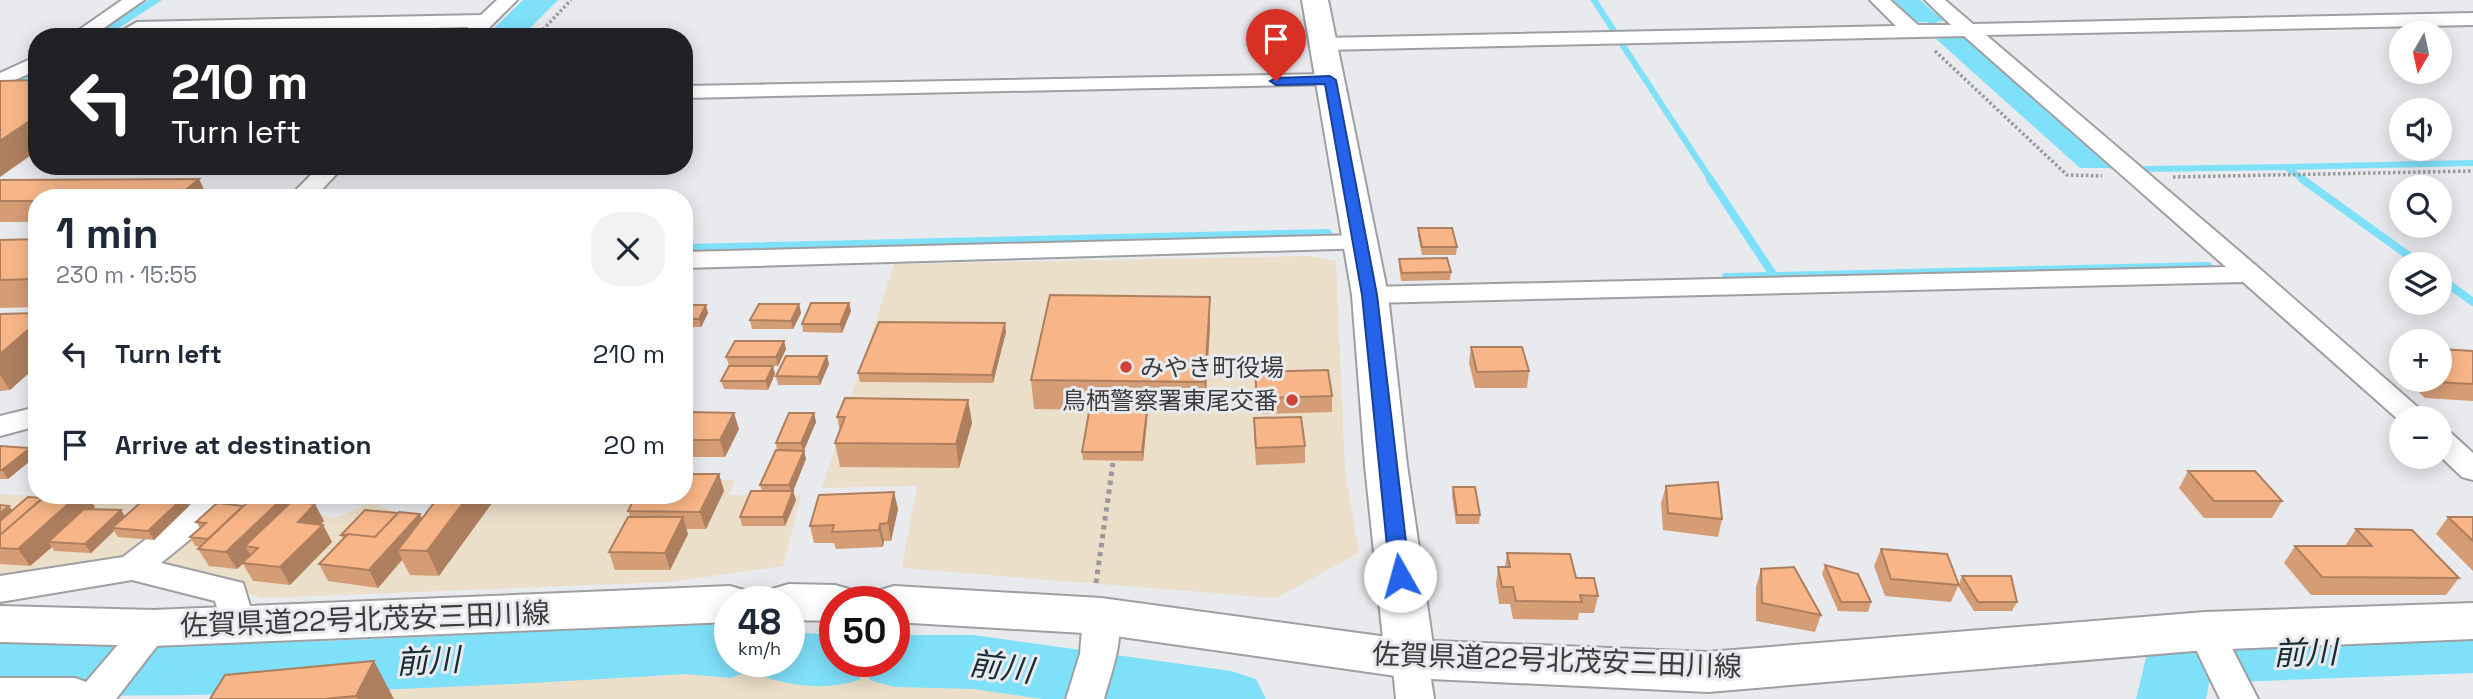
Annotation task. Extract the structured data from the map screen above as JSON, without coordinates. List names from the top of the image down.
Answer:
{
  "streets": {
    "main road": ["佐賀県道22号北茂安三田川線"]
  },
  "water": ["前川"],
  "places": ["みやき町役場", "鳥栖警察署東尾交番"],
  "north": "bottom",
  "page": {
    "map_buttons": ["+", "−"],
    "turn": ["210 m", "Turn left"],
    "heading": ["1 min", "230 m · 15:55"],
    "list": [
      {
        "name": "Turn left",
        "value": "210 m"
      },
      {
        "name": "Arrive at destination",
        "value": "20 m"
      }
    ],
    "speed": "48 km/h",
    "limit": "50"
  }
}
